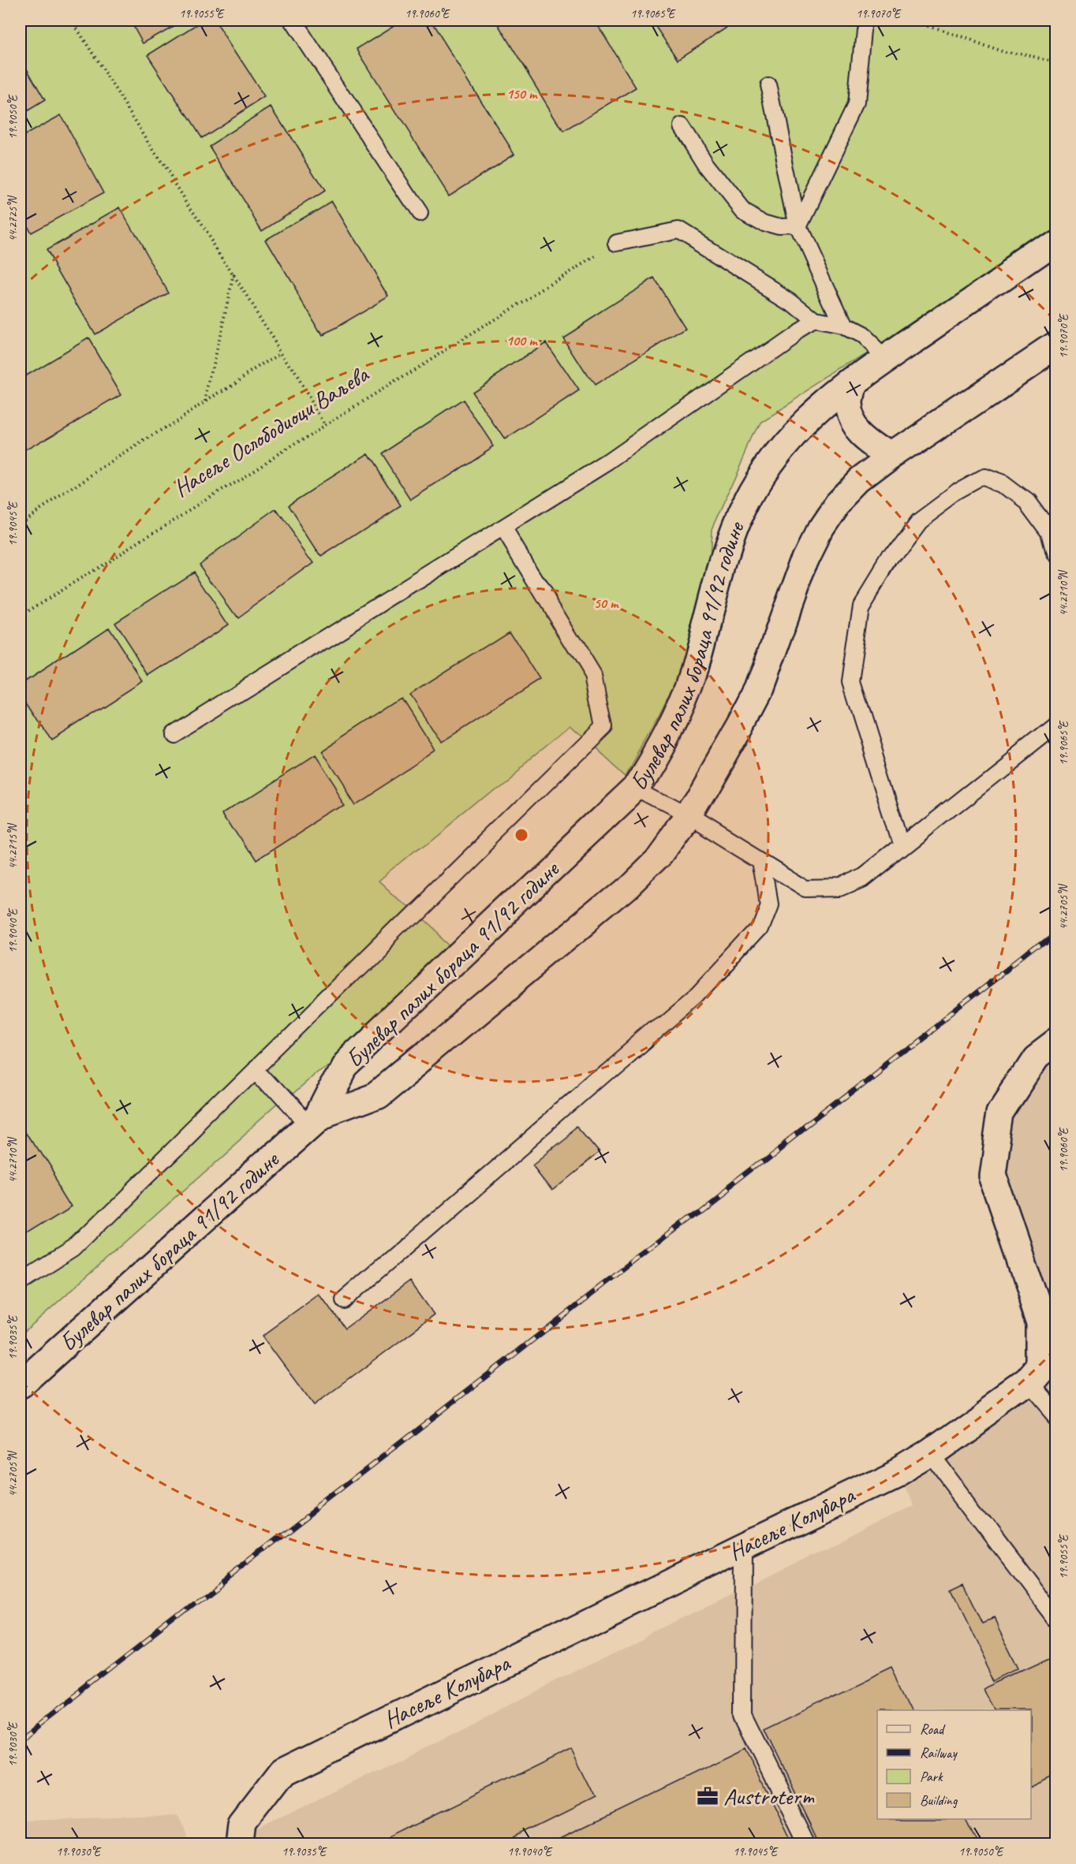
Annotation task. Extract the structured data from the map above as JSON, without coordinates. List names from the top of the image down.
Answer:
{
  "streets": {
    "street": ["Булевар палих бораца 91/92 године", "Насеље Колубара"],
    "path": ["Насеље Ослободиоци Ваљева"]
  },
  "places": {
    "office": ["Austroterm"]
  },
  "legend": [
    "Road",
    "Railway",
    "Park",
    "Building"
  ],
  "coordinates": [
    "19.9055°E",
    "19.9060°E",
    "19.9065°E",
    "19.9070°E",
    "19.9050°E",
    "44.2725°N",
    "19.9045°E",
    "44.2710°N",
    "44.2715°N",
    "44.2705°N",
    "19.9040°E",
    "19.9035°E",
    "19.9030°E"
  ],
  "rings": ["150 m", "100 m", "50 m"]
}
